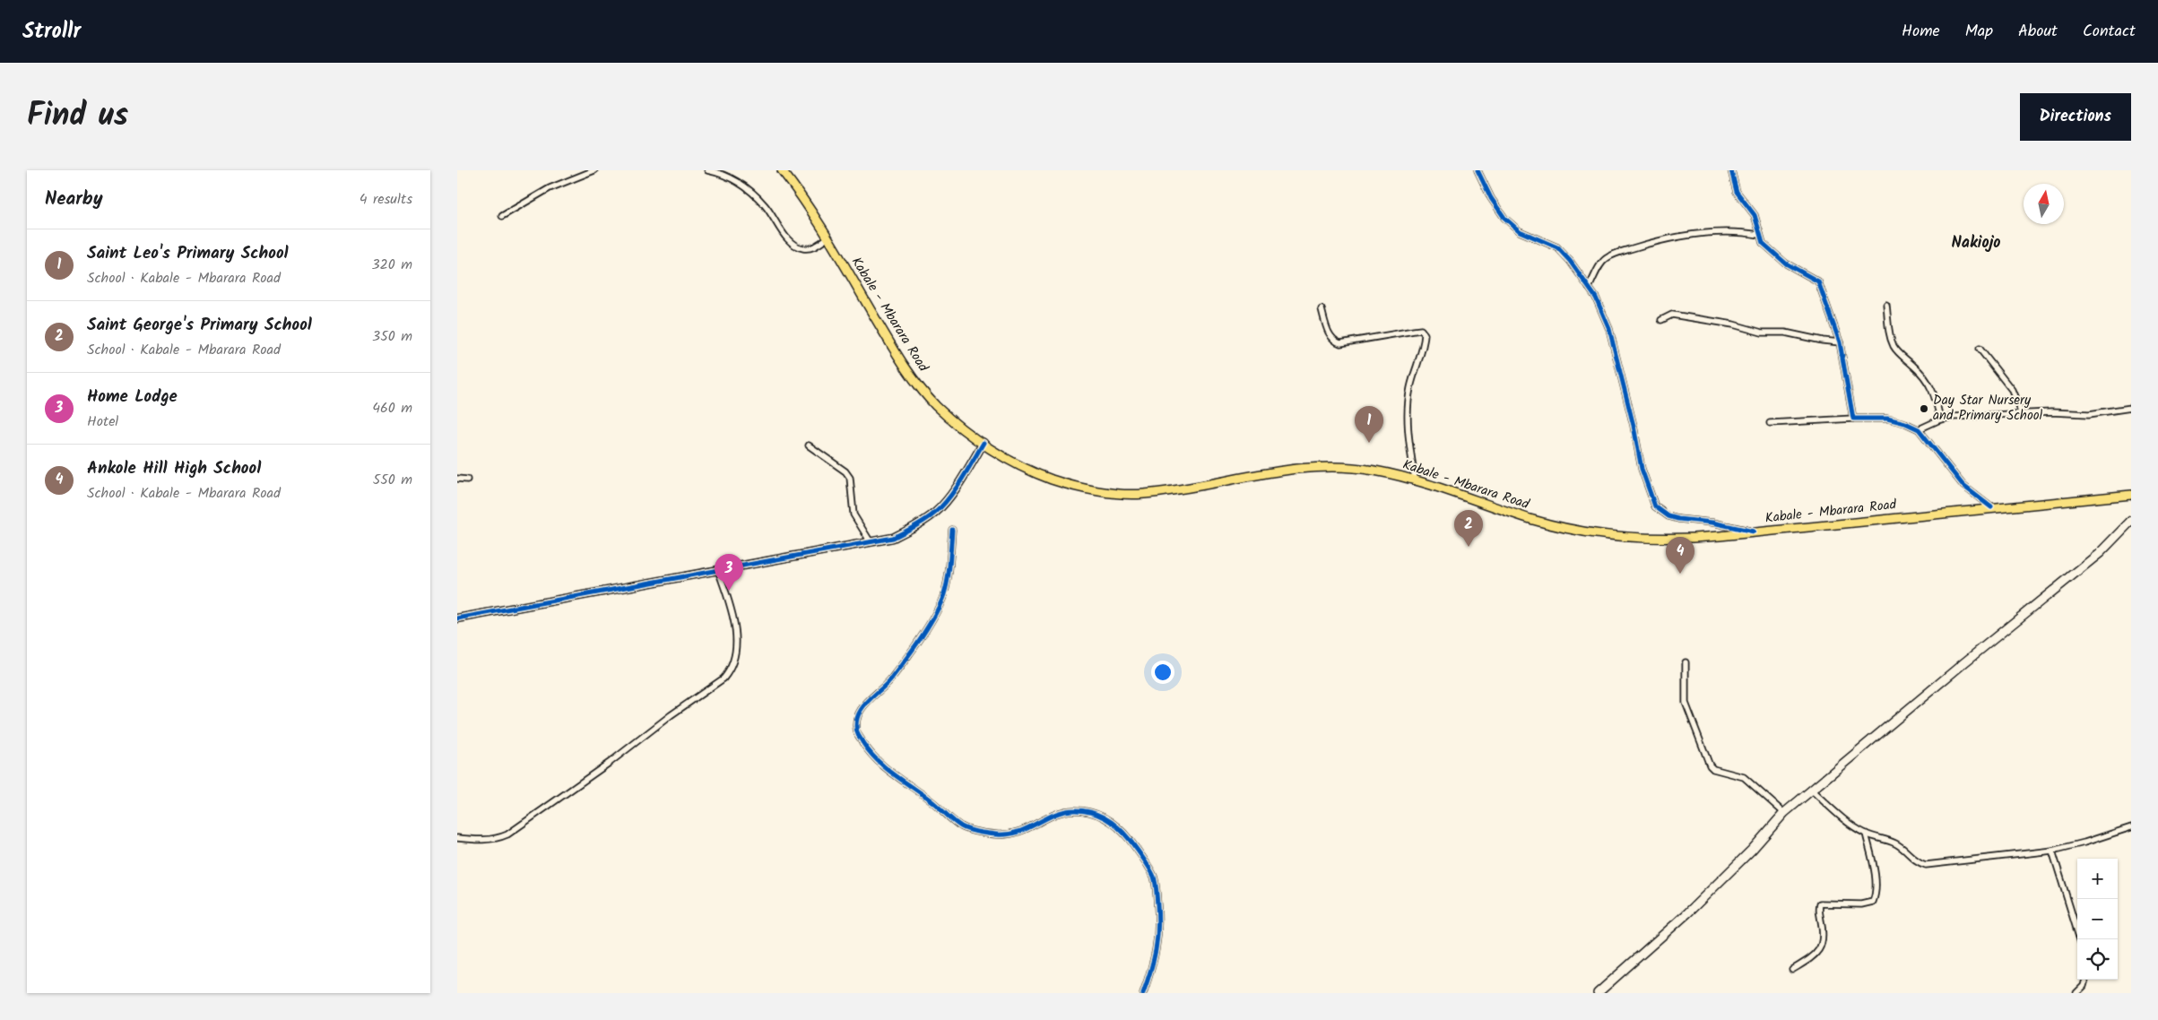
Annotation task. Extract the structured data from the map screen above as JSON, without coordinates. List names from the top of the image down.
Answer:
{
  "streets": {
    "main road": ["Kabale - Mbarara Road"]
  },
  "districts": ["Nakiojo"],
  "places": ["Day Star Nursery and Primary School"],
  "north": "top",
  "page": {
    "header": "Strollr",
    "nav": [
      "Home",
      "Map",
      "About",
      "Contact"
    ],
    "title": "Find us",
    "buttons": "Directions",
    "heading": ["Nearby", "4 results"],
    "list": [
      {
        "mark": "1",
        "name": "Saint Leo's Primary School",
        "note": "School · Kabale - Mbarara Road",
        "value": "320 m"
      },
      {
        "mark": "2",
        "name": "Saint George's Primary School",
        "note": "School · Kabale - Mbarara Road",
        "value": "350 m"
      },
      {
        "mark": "3",
        "name": "Home Lodge",
        "note": "Hotel",
        "value": "460 m"
      },
      {
        "mark": "4",
        "name": "Ankole Hill High School",
        "note": "School · Kabale - Mbarara Road",
        "value": "550 m"
      }
    ],
    "pins": [
      "1",
      "2",
      "4",
      "3"
    ],
    "map_buttons": ["+", "−"]
  }
}
